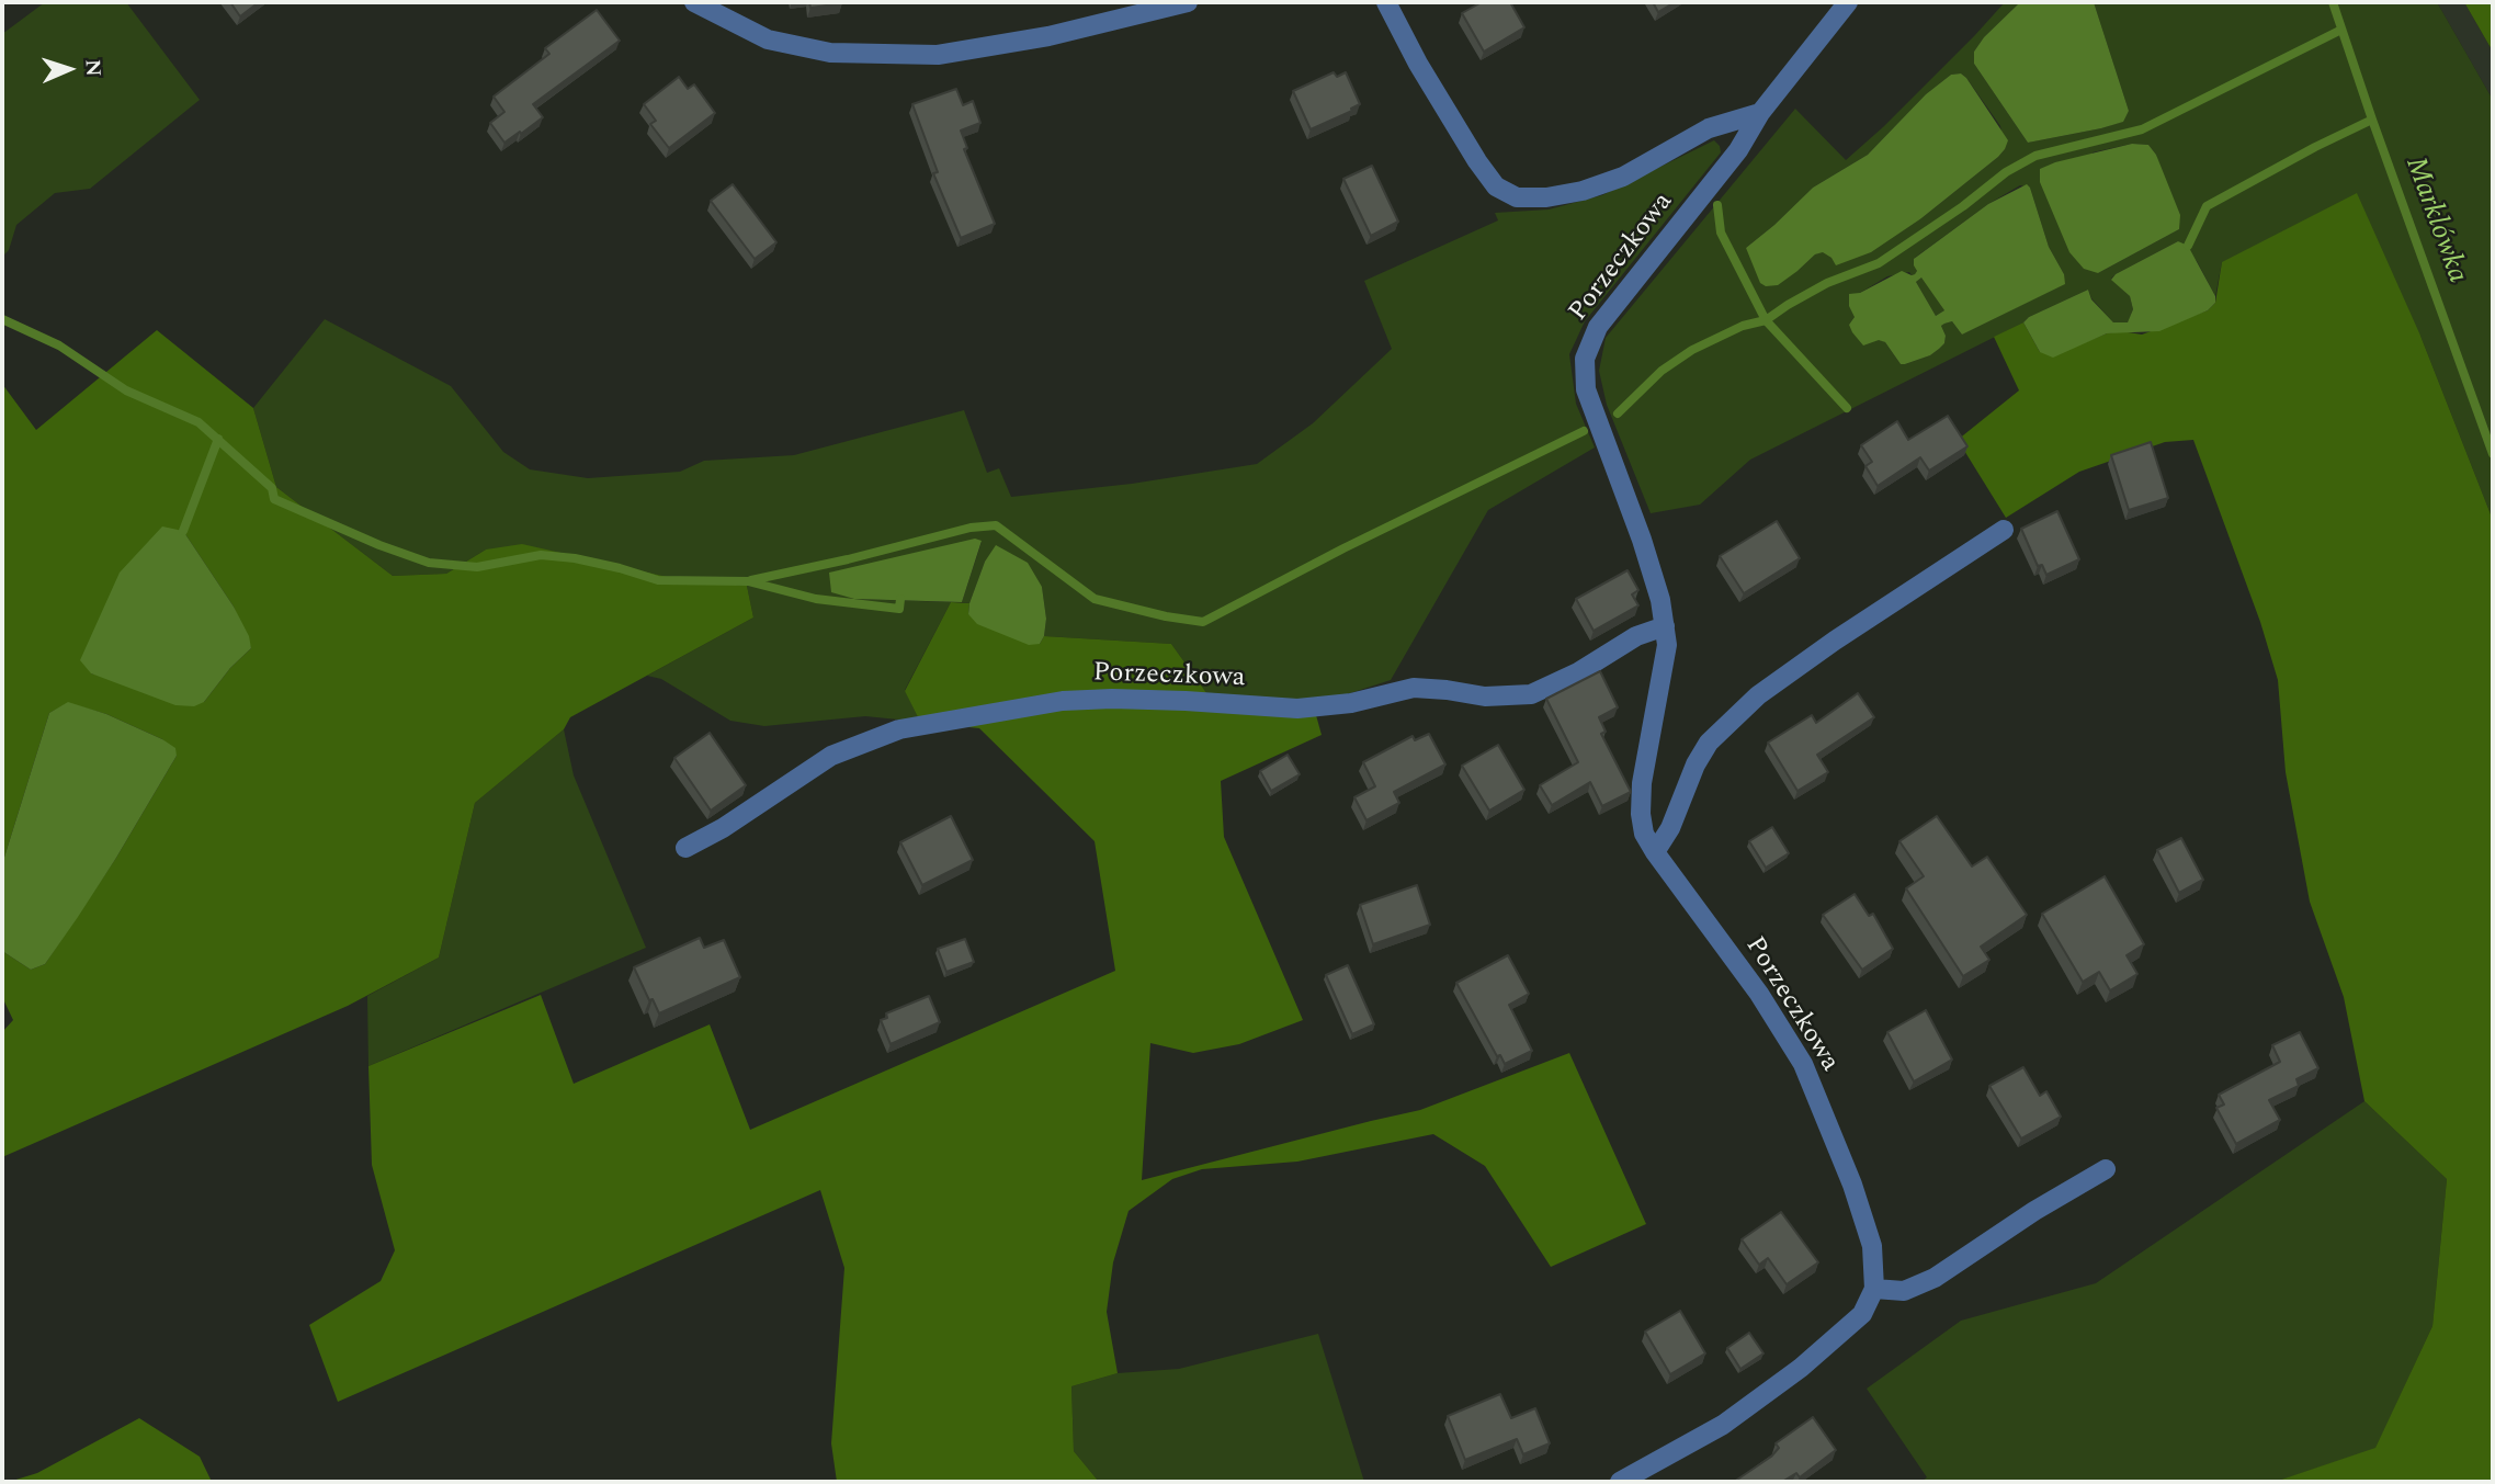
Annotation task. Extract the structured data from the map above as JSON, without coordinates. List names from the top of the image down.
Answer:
{
  "streets": {
    "street": ["Porzeczkowa"]
  },
  "water": ["Marklówka"],
  "north": "right"
}
